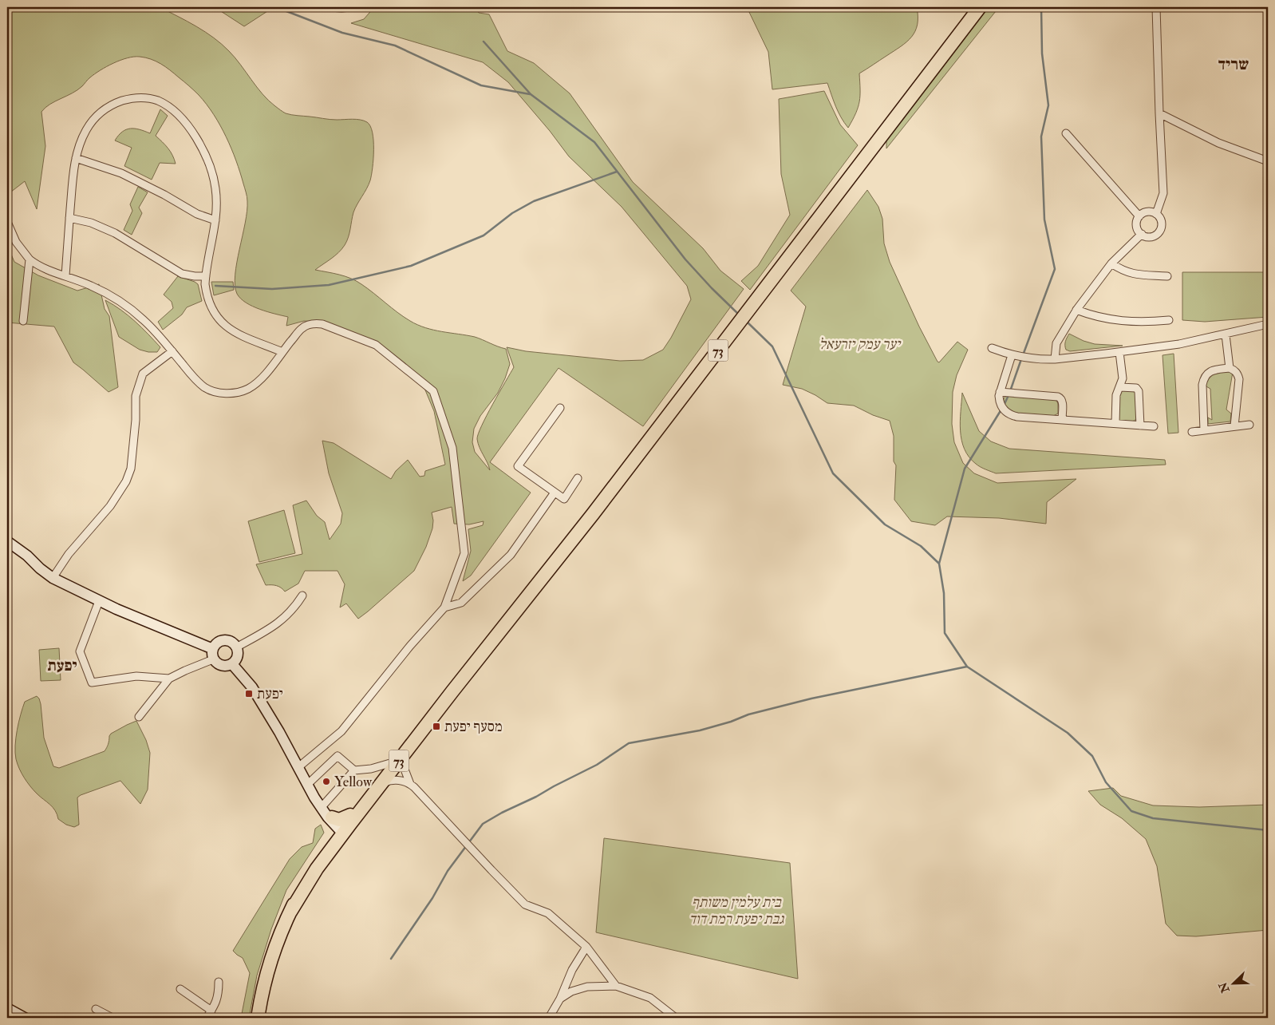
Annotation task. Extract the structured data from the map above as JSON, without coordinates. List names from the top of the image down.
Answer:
{
  "streets": {
    "highway": ["73"]
  },
  "districts": ["שריד", "יפעת"],
  "parks": ["יער עמק יזרעאל", "בית עלמין משותף גבת יפעת רמת דוד"],
  "places": {
    "transit": ["יפעת", "מסעף יפעת"],
    "other": ["Yellow"]
  },
  "north": "bottom left"
}
